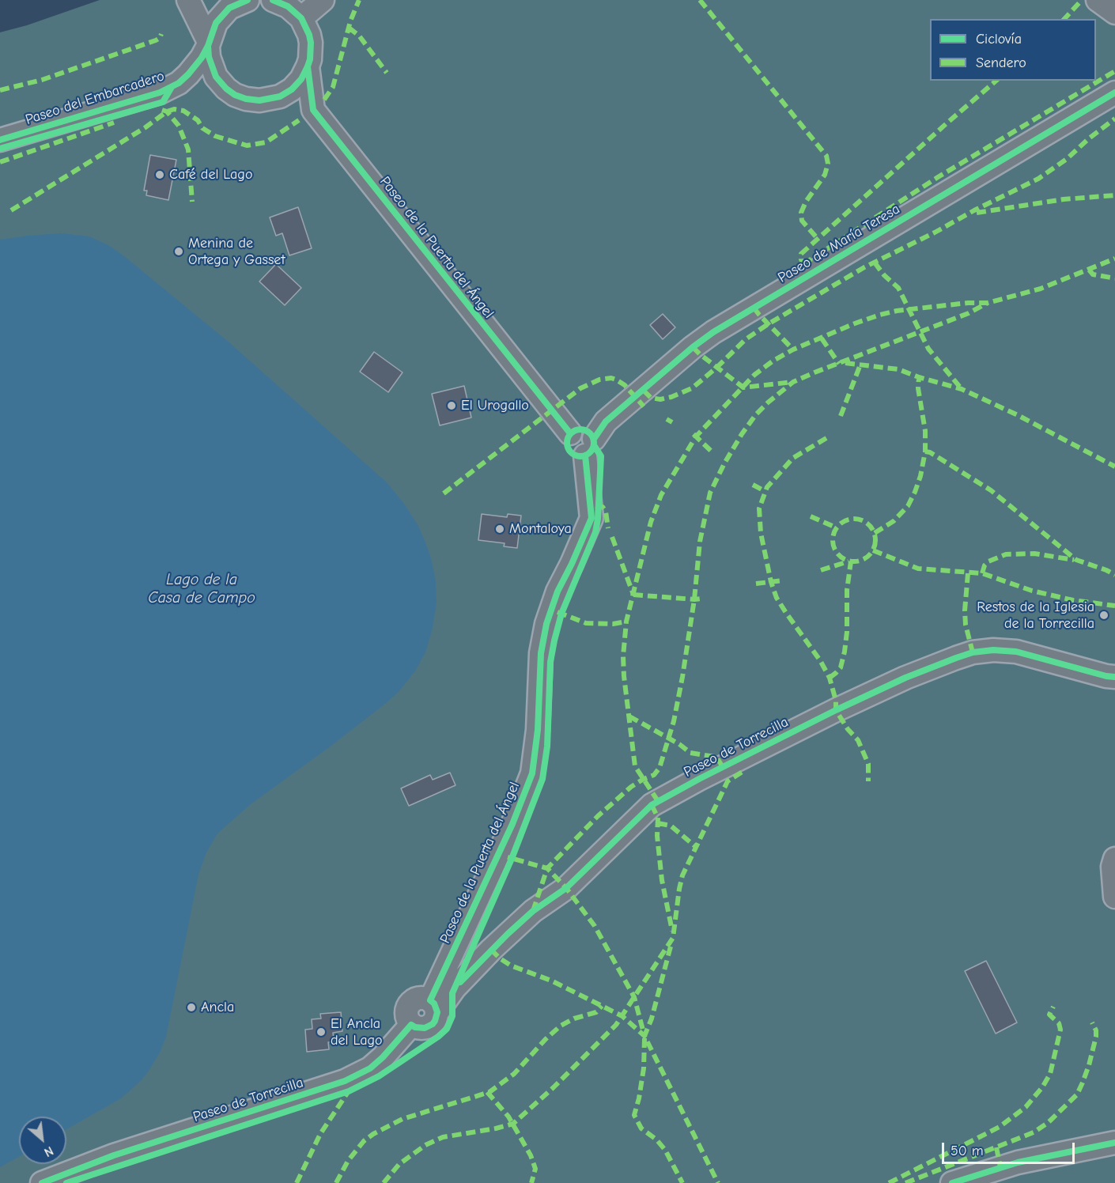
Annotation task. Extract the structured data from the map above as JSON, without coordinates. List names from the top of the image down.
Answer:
{
  "streets": {
    "street": [
      "Paseo del Embarcadero",
      "Paseo de María Teresa",
      "Paseo de la Puerta del Ángel",
      "Paseo de Torrecilla"
    ]
  },
  "crossings": [
    ["Paseo de María Teresa", "Paseo de la Puerta del Ángel"],
    ["Paseo de la Puerta del Ángel", "Paseo de Torrecilla"]
  ],
  "water": ["Lago de la Casa de Campo"],
  "places": [
    "Café del Lago",
    "Menina de Ortega y Gasset",
    "El Urogallo",
    "Montaloya",
    "Restos de la Iglesia de la Torrecilla",
    "Ancla",
    "El Ancla del Lago"
  ],
  "legend": ["Ciclovía", "Sendero"],
  "scale_bar": "50 m",
  "north": "bottom right"
}
